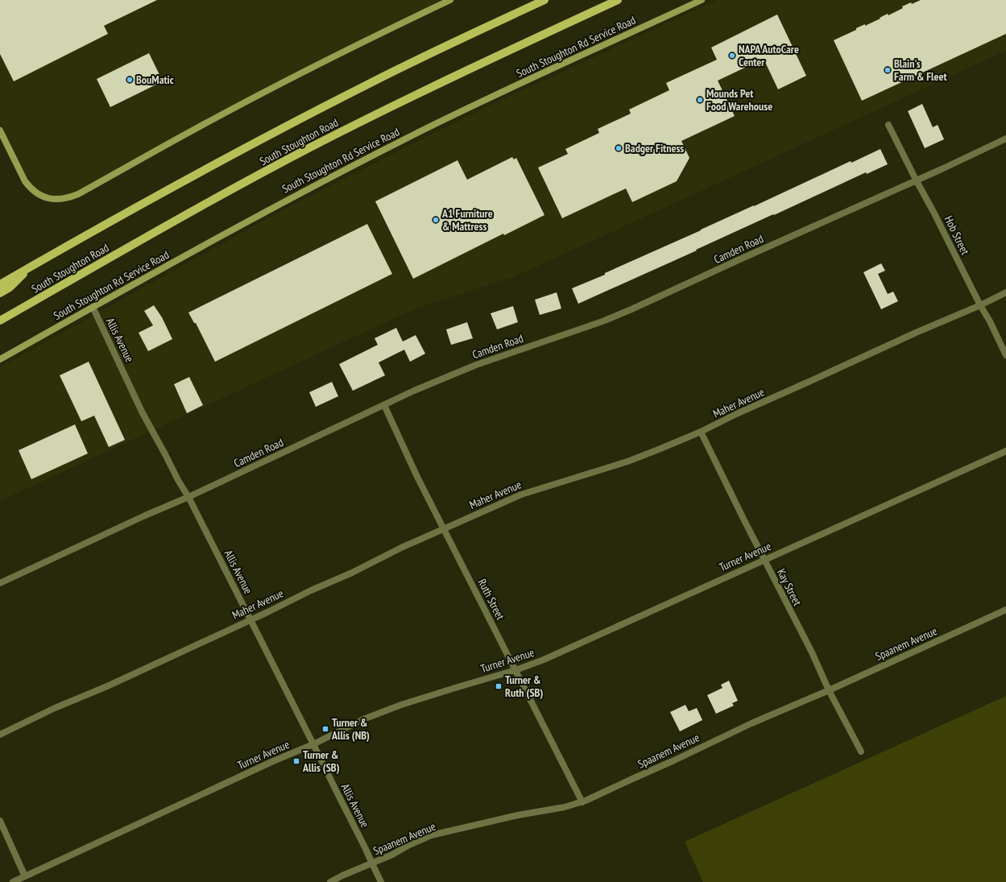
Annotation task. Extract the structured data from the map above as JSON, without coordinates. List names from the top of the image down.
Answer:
{
  "streets": {
    "main road": ["South Stoughton Road"],
    "street": [
      "South Stoughton Rd Service Road",
      "Hob Street",
      "Camden Road",
      "Allis Avenue",
      "Maher Avenue",
      "Turner Avenue",
      "Kay Street",
      "Ruth Street",
      "Spaanem Avenue"
    ]
  },
  "crossings": [
    ["South Stoughton Rd Service Road", "Allis Avenue"],
    ["Hob Street", "Camden Road"],
    ["Hob Street", "Maher Avenue"],
    ["Camden Road", "Allis Avenue"],
    ["Camden Road", "Ruth Street"],
    ["Allis Avenue", "Maher Avenue"],
    ["Allis Avenue", "Turner Avenue"],
    ["Allis Avenue", "Spaanem Avenue"],
    ["Maher Avenue", "Kay Street"],
    ["Maher Avenue", "Ruth Street"],
    ["Turner Avenue", "Kay Street"],
    ["Turner Avenue", "Ruth Street"],
    ["Kay Street", "Spaanem Avenue"],
    ["Ruth Street", "Spaanem Avenue"]
  ],
  "places": {
    "other": [
      "NAPA AutoCare Center",
      "Blain's Farm & Fleet",
      "BouMatic",
      "Mounds Pet Food Warehouse",
      "Badger Fitness",
      "A1 Furniture & Mattress"
    ],
    "transit": ["Turner & Ruth (SB)", "Turner & Allis (NB)", "Turner & Allis (SB)"]
  }
}
